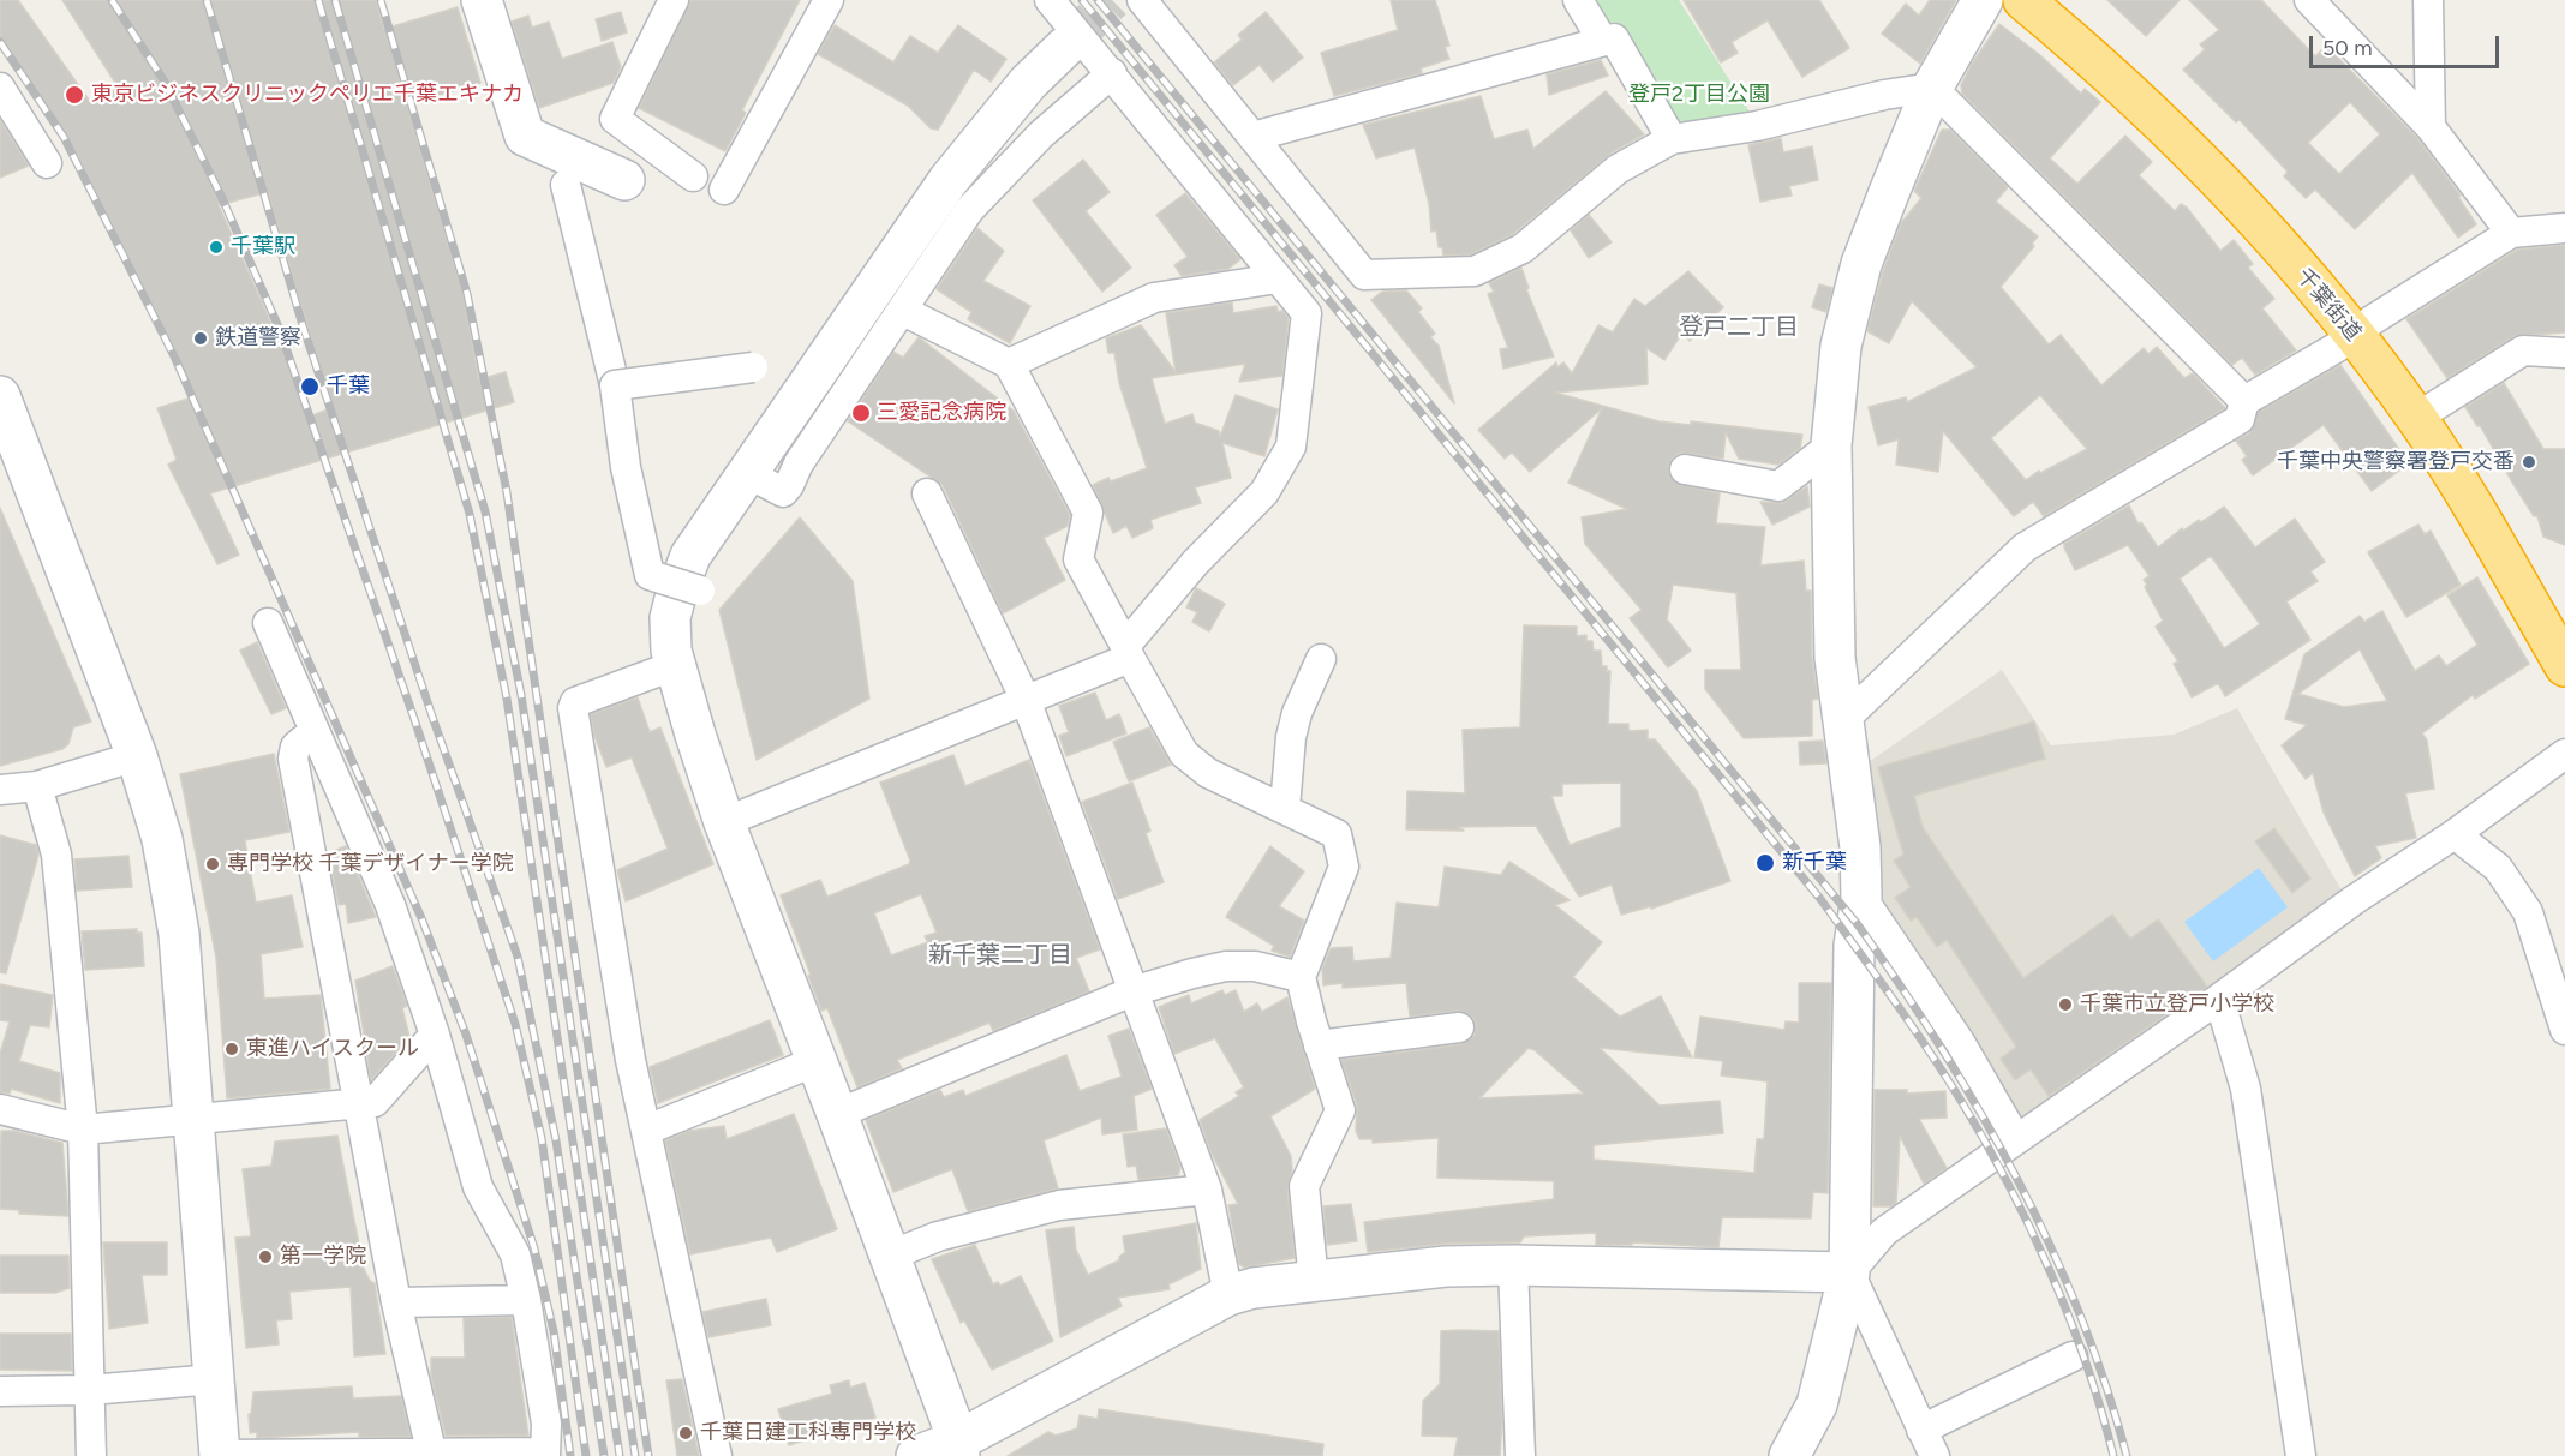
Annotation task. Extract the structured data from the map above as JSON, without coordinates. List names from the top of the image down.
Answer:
{
  "streets": {
    "highway": ["千葉街道"]
  },
  "districts": ["登戸二丁目", "新千葉二丁目"],
  "parks": ["登戸2丁目公園"],
  "places": [
    "東京ビジネスクリニックペリエ千葉エキナカ",
    "千葉駅",
    "鉄道警察",
    "千葉",
    "三愛記念病院",
    "千葉中央警察署登戸交番",
    "新千葉",
    "専門学校 千葉デザイナー学院",
    "千葉市立登戸小学校",
    "東進ハイスクール",
    "第一学院",
    "千葉日建工科専門学校"
  ],
  "scale_bar": "50 m"
}
